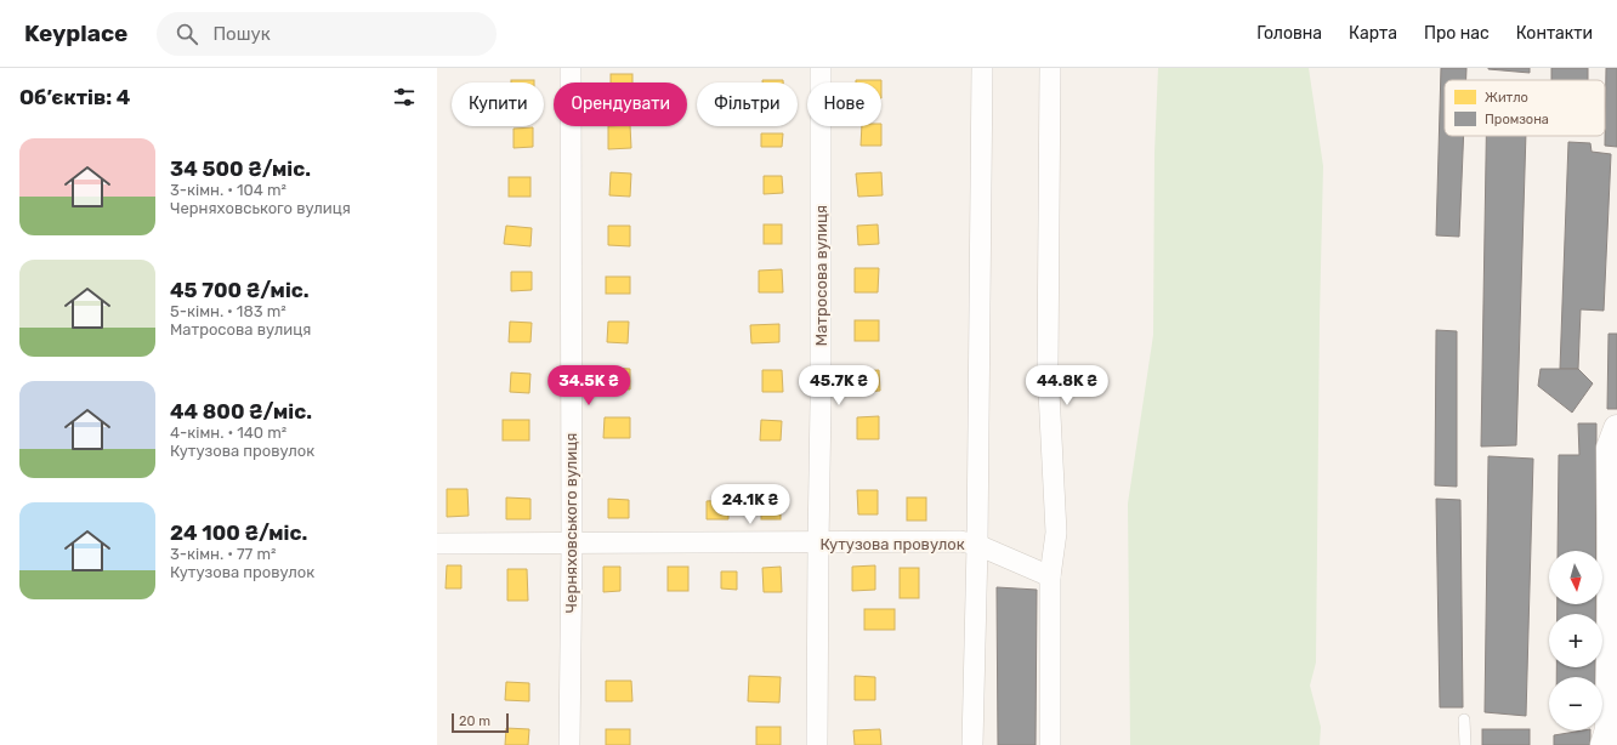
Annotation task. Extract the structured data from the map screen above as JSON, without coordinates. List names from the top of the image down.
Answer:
{
  "streets": {
    "street": ["Матросова вулиця", "Черняховського вулиця", "Кутузова провулок"]
  },
  "crossings": [
    ["Матросова вулиця", "Кутузова провулок"],
    ["Черняховського вулиця", "Кутузова провулок"]
  ],
  "legend": ["Житло", "Промзона"],
  "scale_bar": "20 m",
  "north": "bottom",
  "page": {
    "header": "Keyplace",
    "search": "Пошук",
    "nav": [
      "Головна",
      "Карта",
      "Про нас",
      "Контакти"
    ],
    "heading": "Об’єктів: 4",
    "chip": [
      "Купити",
      "Орендувати",
      "Фільтри",
      "Нове"
    ],
    "list": [
      {
        "name": "34 500 ₴/міс.",
        "note": "3-кімн. · 104 m² · Черняховського вулиця"
      },
      {
        "name": "45 700 ₴/міс.",
        "note": "5-кімн. · 183 m² · Матросова вулиця"
      },
      {
        "name": "44 800 ₴/міс.",
        "note": "4-кімн. · 140 m² · Кутузова провулок"
      },
      {
        "name": "24 100 ₴/міс.",
        "note": "3-кімн. · 77 m² · Кутузова провулок"
      }
    ],
    "price": [
      "34.5K ₴",
      "45.7K ₴",
      "44.8K ₴",
      "24.1K ₴"
    ],
    "map_buttons": ["+", "−"],
    "scale": "20 m"
  }
}
